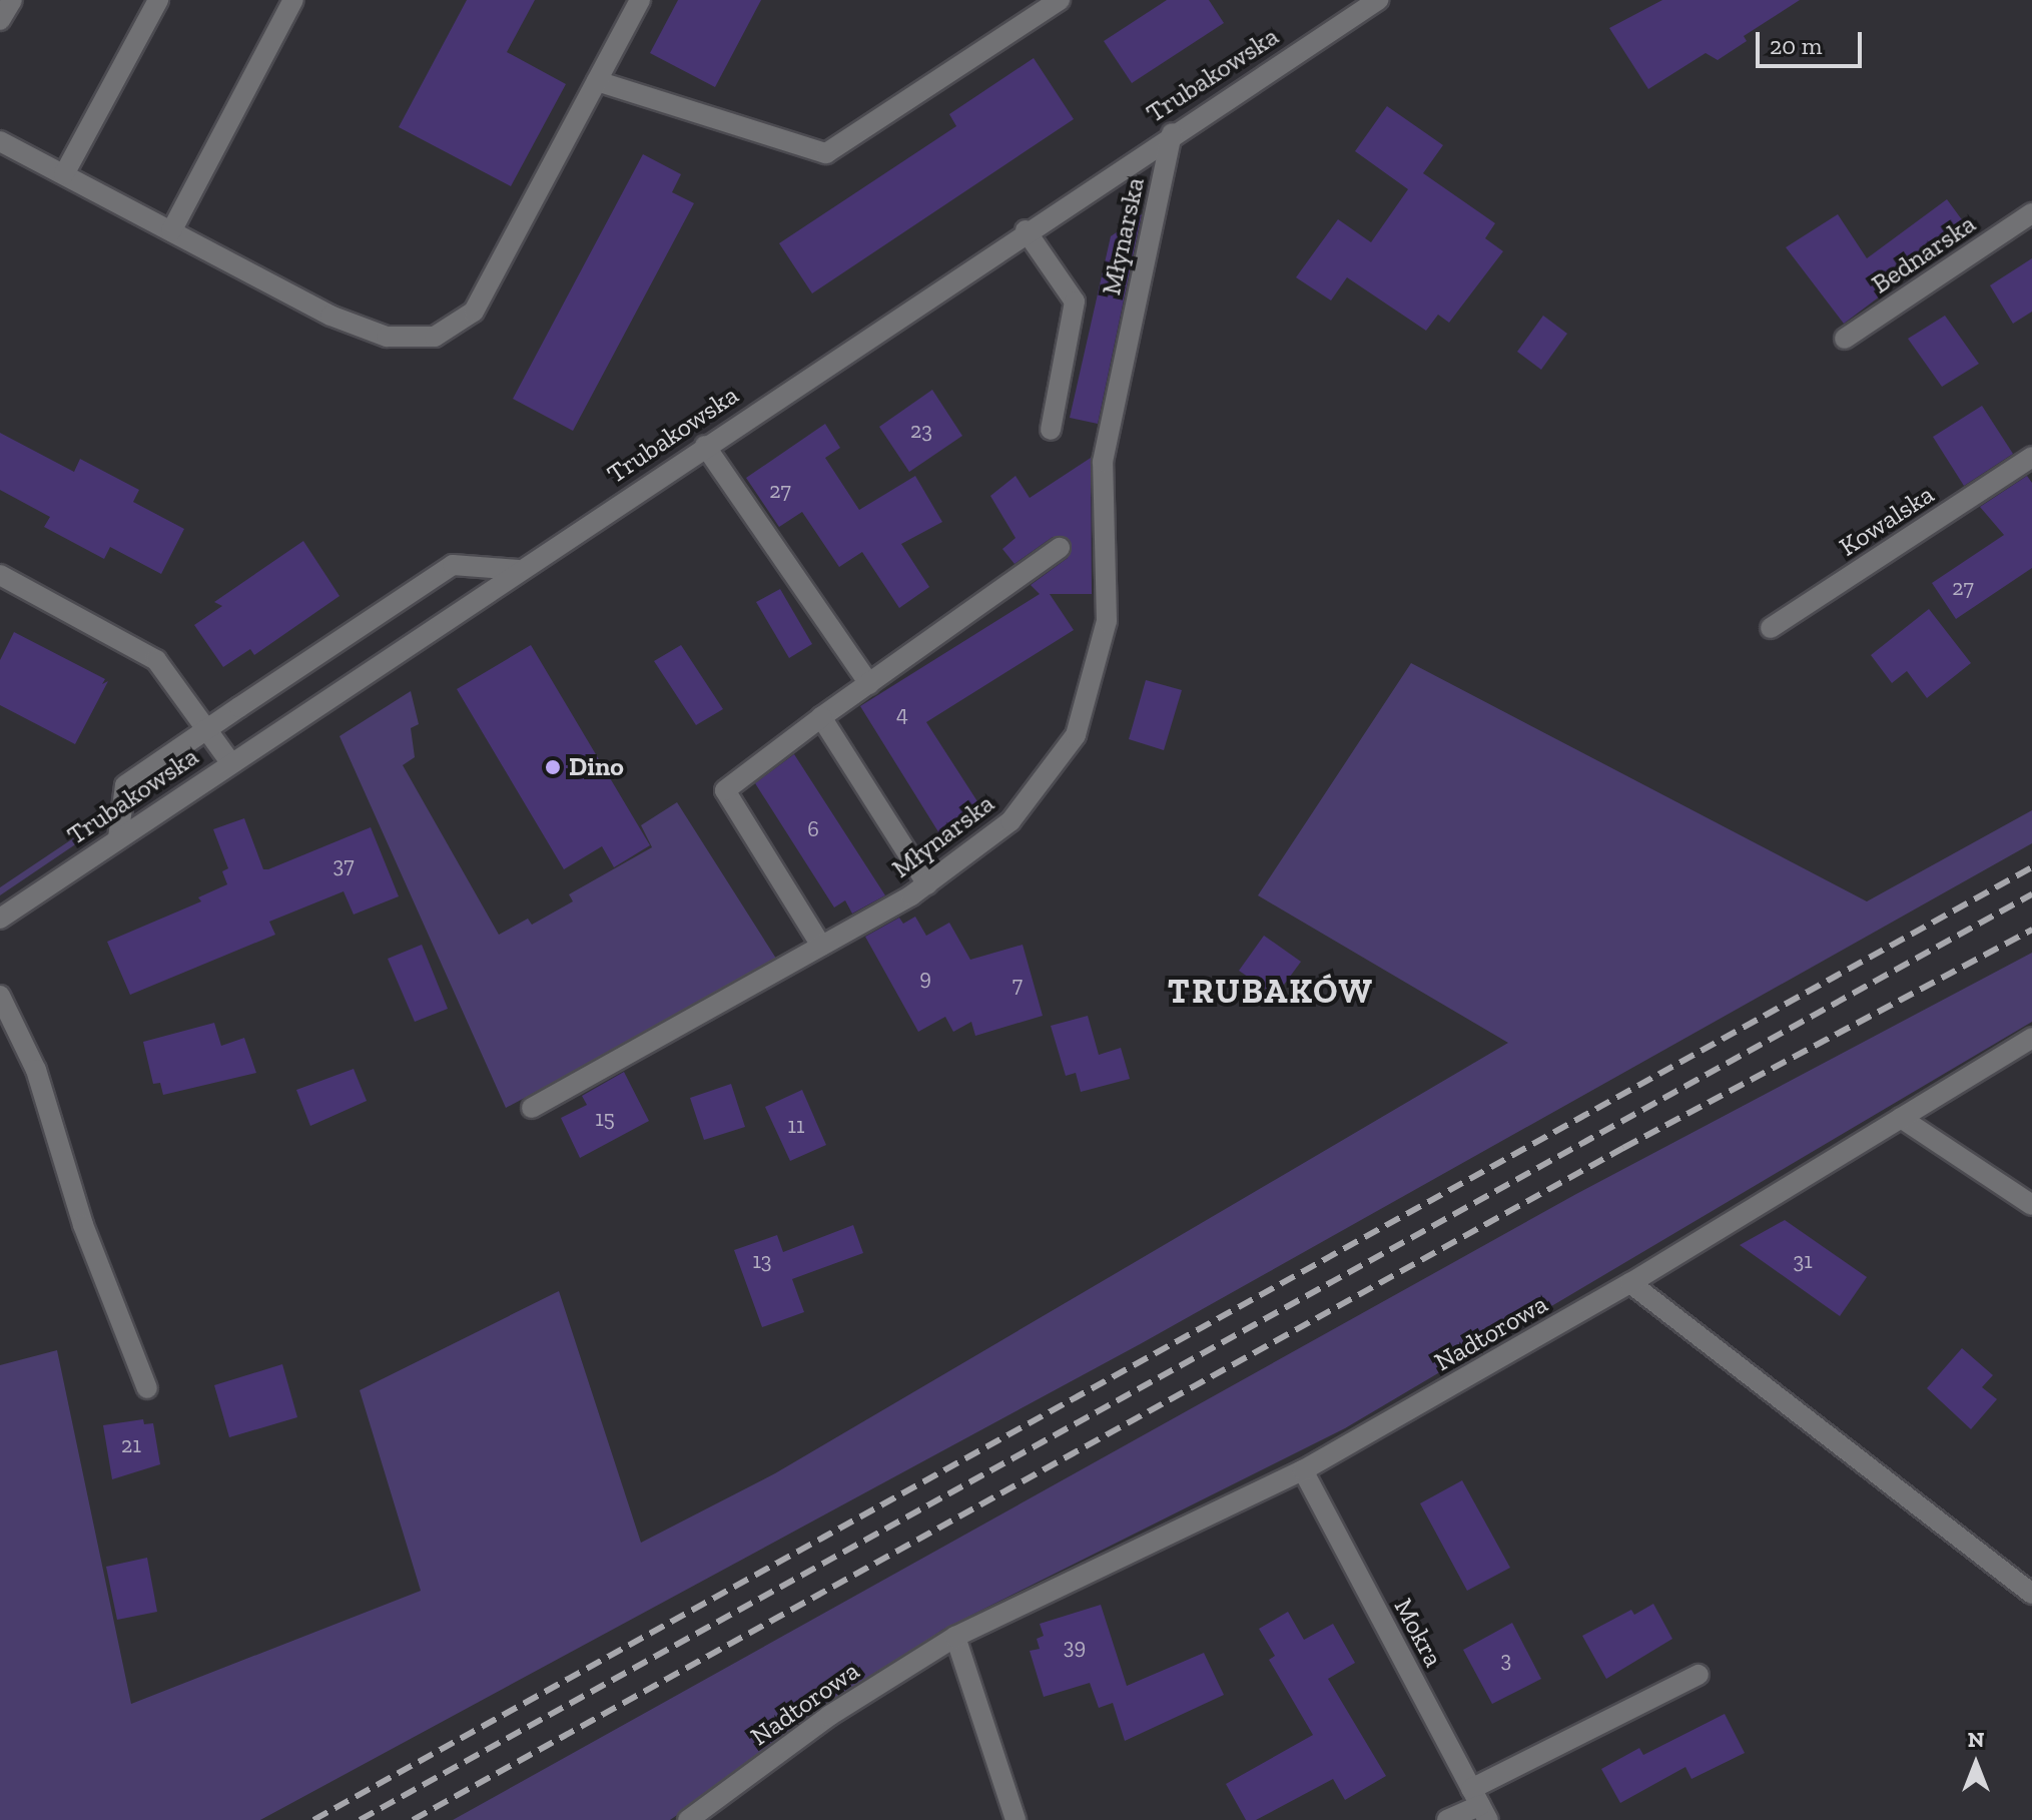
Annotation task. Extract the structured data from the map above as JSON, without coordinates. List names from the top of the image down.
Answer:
{
  "streets": {
    "street": [
      "Trubakowska",
      "Młynarska",
      "Bednarska",
      "Kowalska",
      "Nadtorowa",
      "Mokra"
    ]
  },
  "crossings": [
    ["Trubakowska", "Młynarska"],
    ["Nadtorowa", "Mokra"]
  ],
  "districts": ["TRUBAKÓW"],
  "places": ["Dino"],
  "house_numbers": [
    "23",
    "27",
    "27",
    "4",
    "6",
    "37",
    "9",
    "7",
    "15",
    "11",
    "13",
    "31",
    "21",
    "39",
    "3"
  ],
  "scale_bar": "20 m",
  "north": "top"
}
